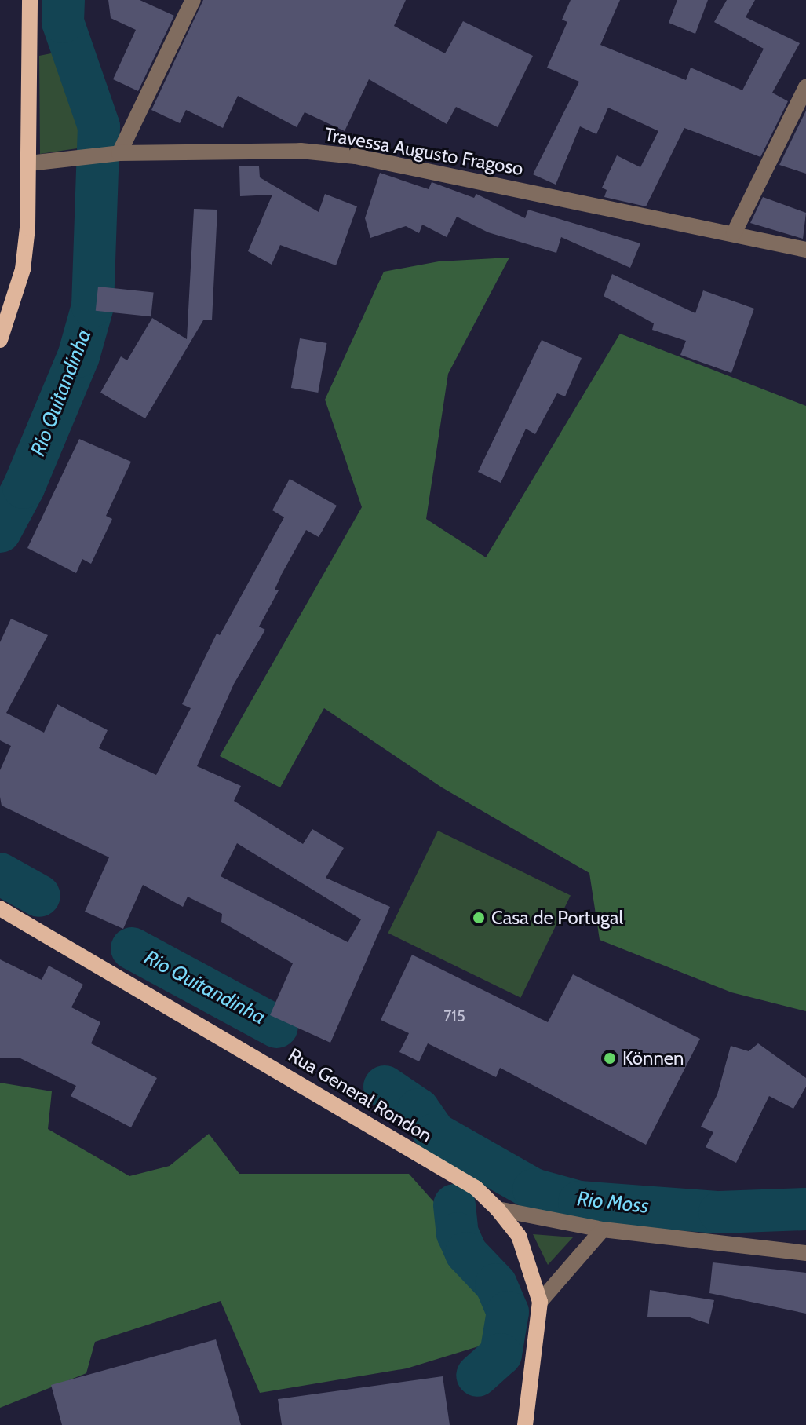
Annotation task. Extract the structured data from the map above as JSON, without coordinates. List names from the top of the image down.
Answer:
{
  "streets": {
    "main road": ["Rua General Rondon"],
    "street": ["Travessa Augusto Fragoso"]
  },
  "water": ["Rio Quitandinha", "Rio Moss"],
  "places": ["Casa de Portugal", "Können"],
  "house_numbers": ["715"]
}
